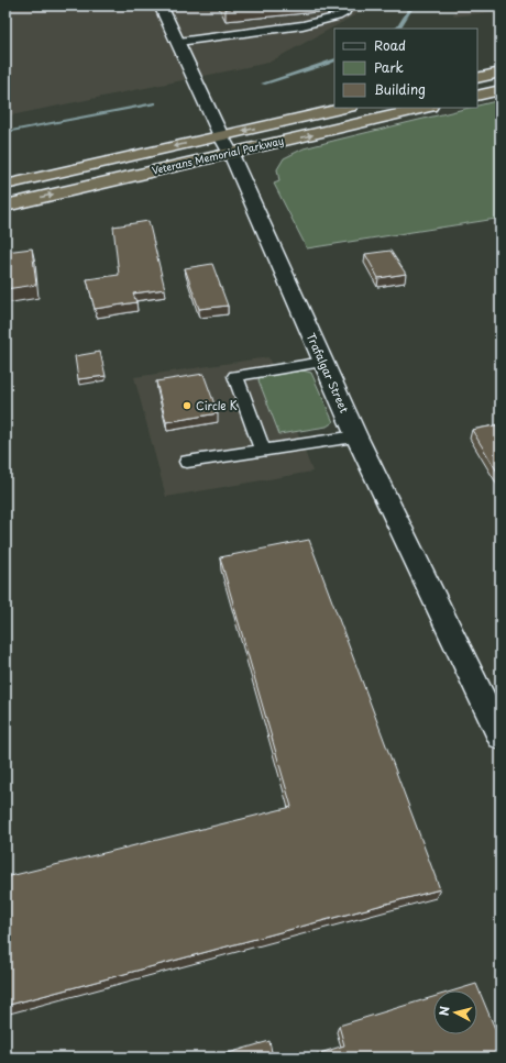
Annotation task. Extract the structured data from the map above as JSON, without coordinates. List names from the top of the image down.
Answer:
{
  "streets": {
    "highway": ["Veterans Memorial Parkway"],
    "main road": ["Trafalgar Street"]
  },
  "crossings": [
    ["Veterans Memorial Parkway", "Trafalgar Street"]
  ],
  "places": ["Circle K"],
  "legend": ["Road", "Park", "Building"],
  "north": "left"
}
